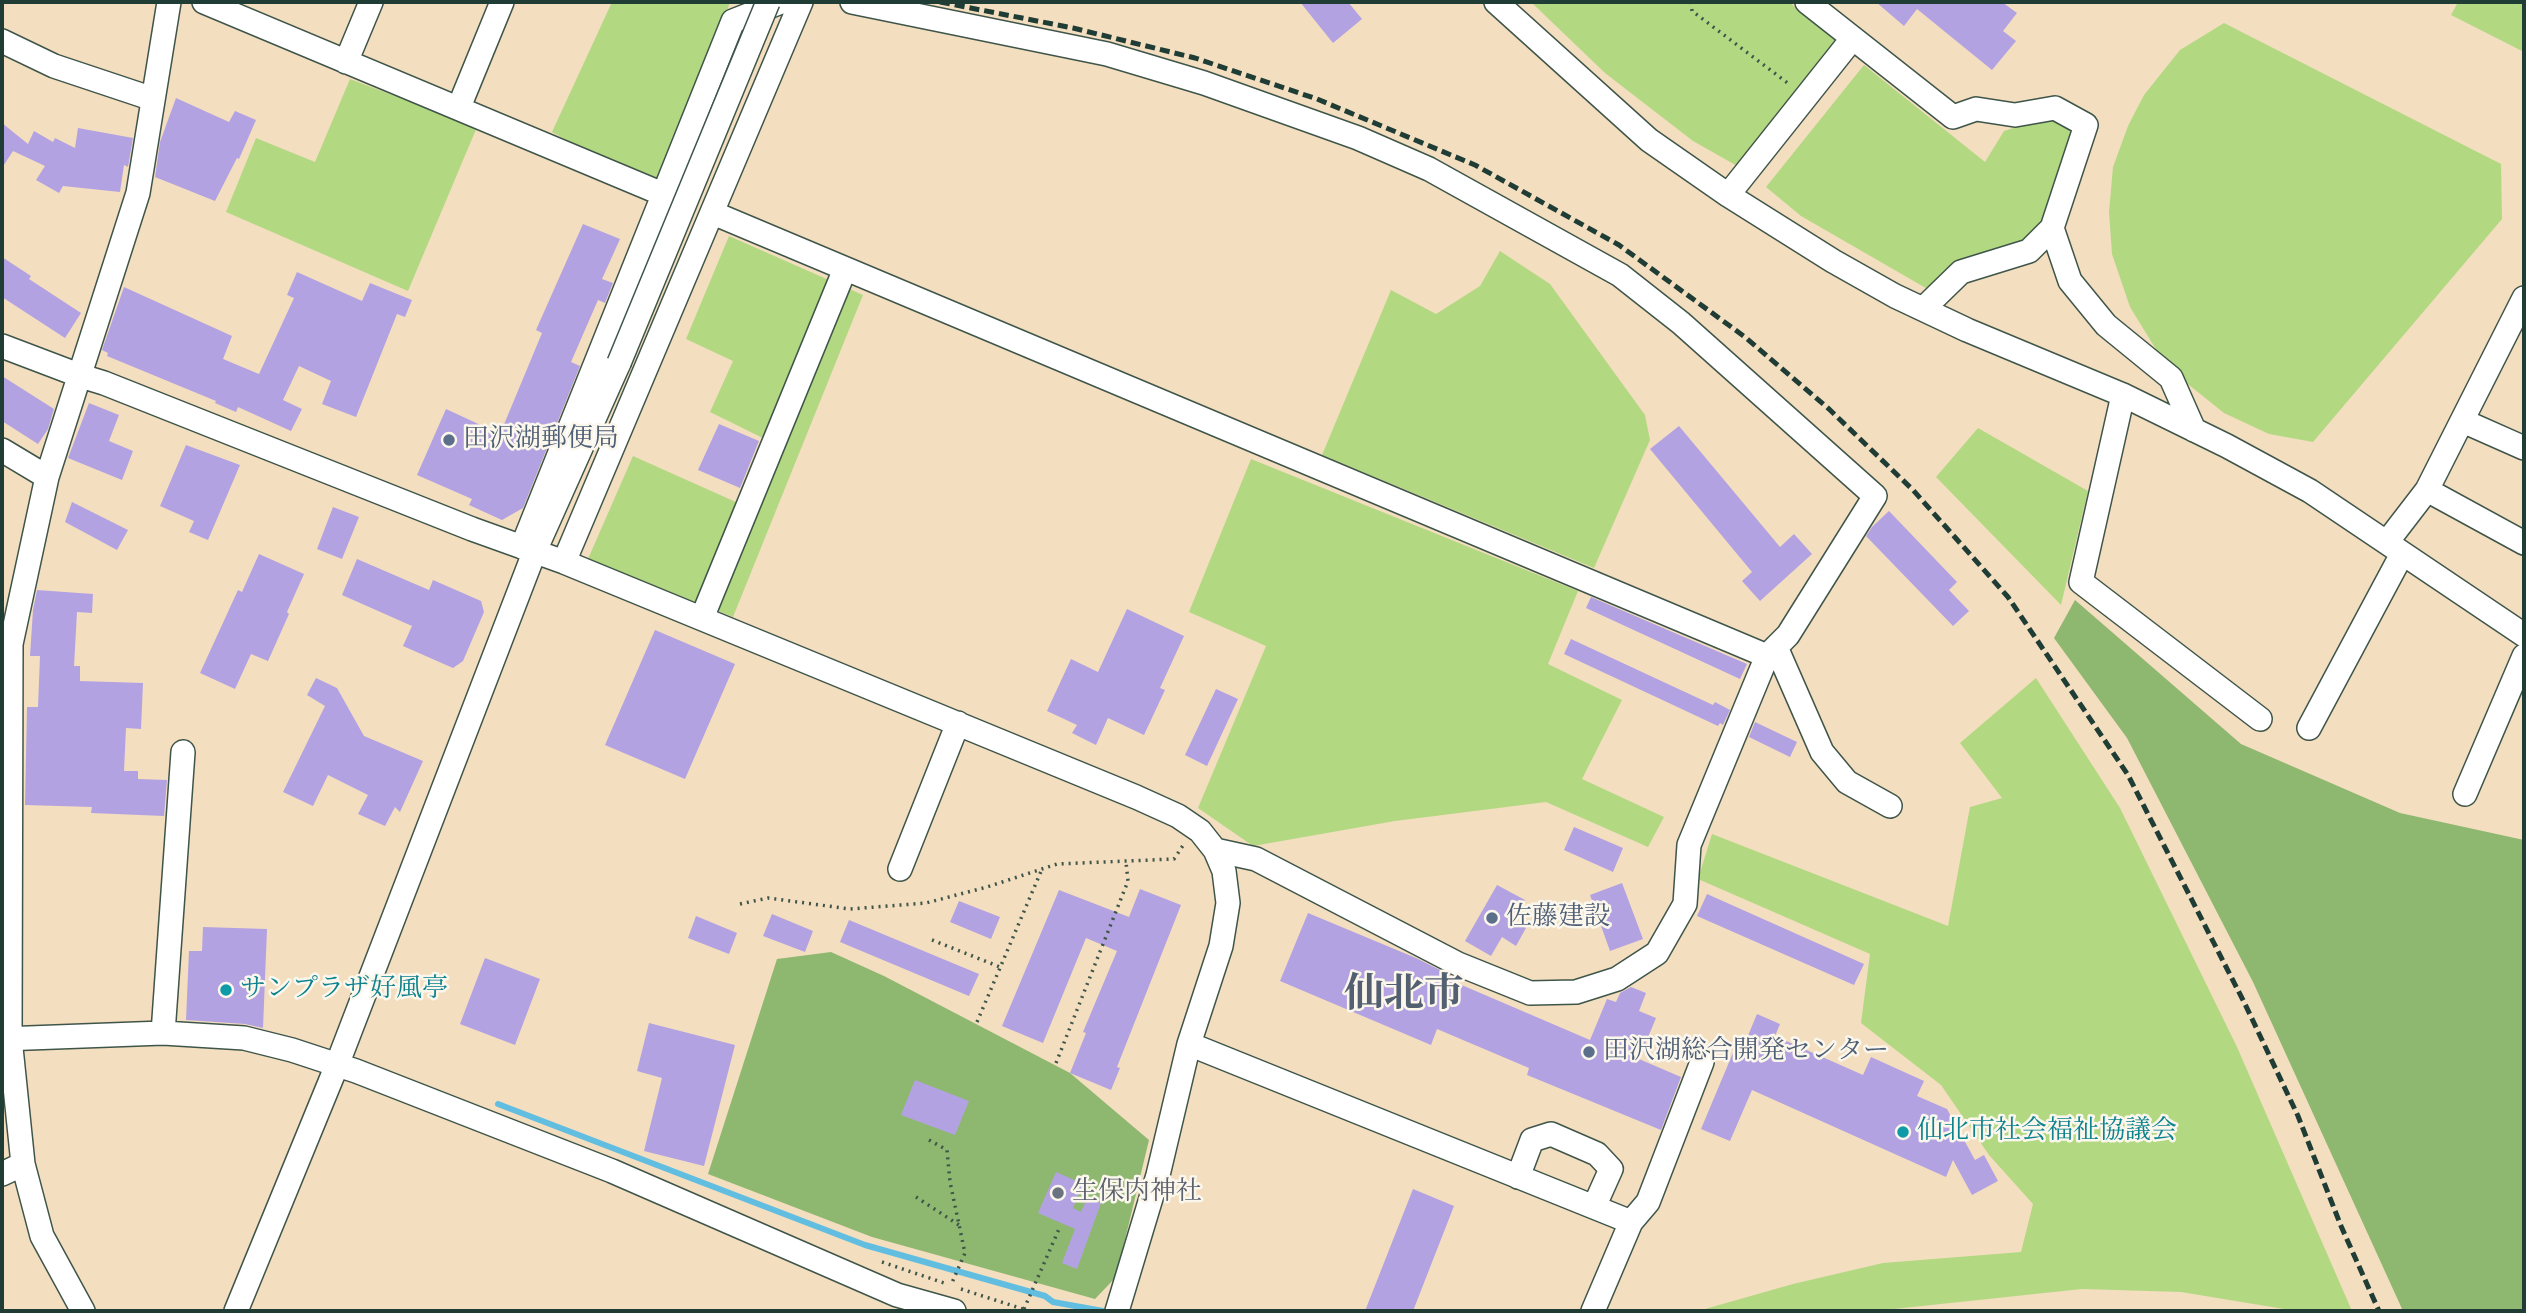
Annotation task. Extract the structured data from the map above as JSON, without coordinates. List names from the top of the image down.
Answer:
{
  "districts": ["仙北市"],
  "places": [
    "田沢湖郵便局",
    "佐藤建設",
    "サンプラザ好風亭",
    "田沢湖総合開発センター",
    "仙北市社会福祉協議会",
    "生保内神社"
  ]
}
